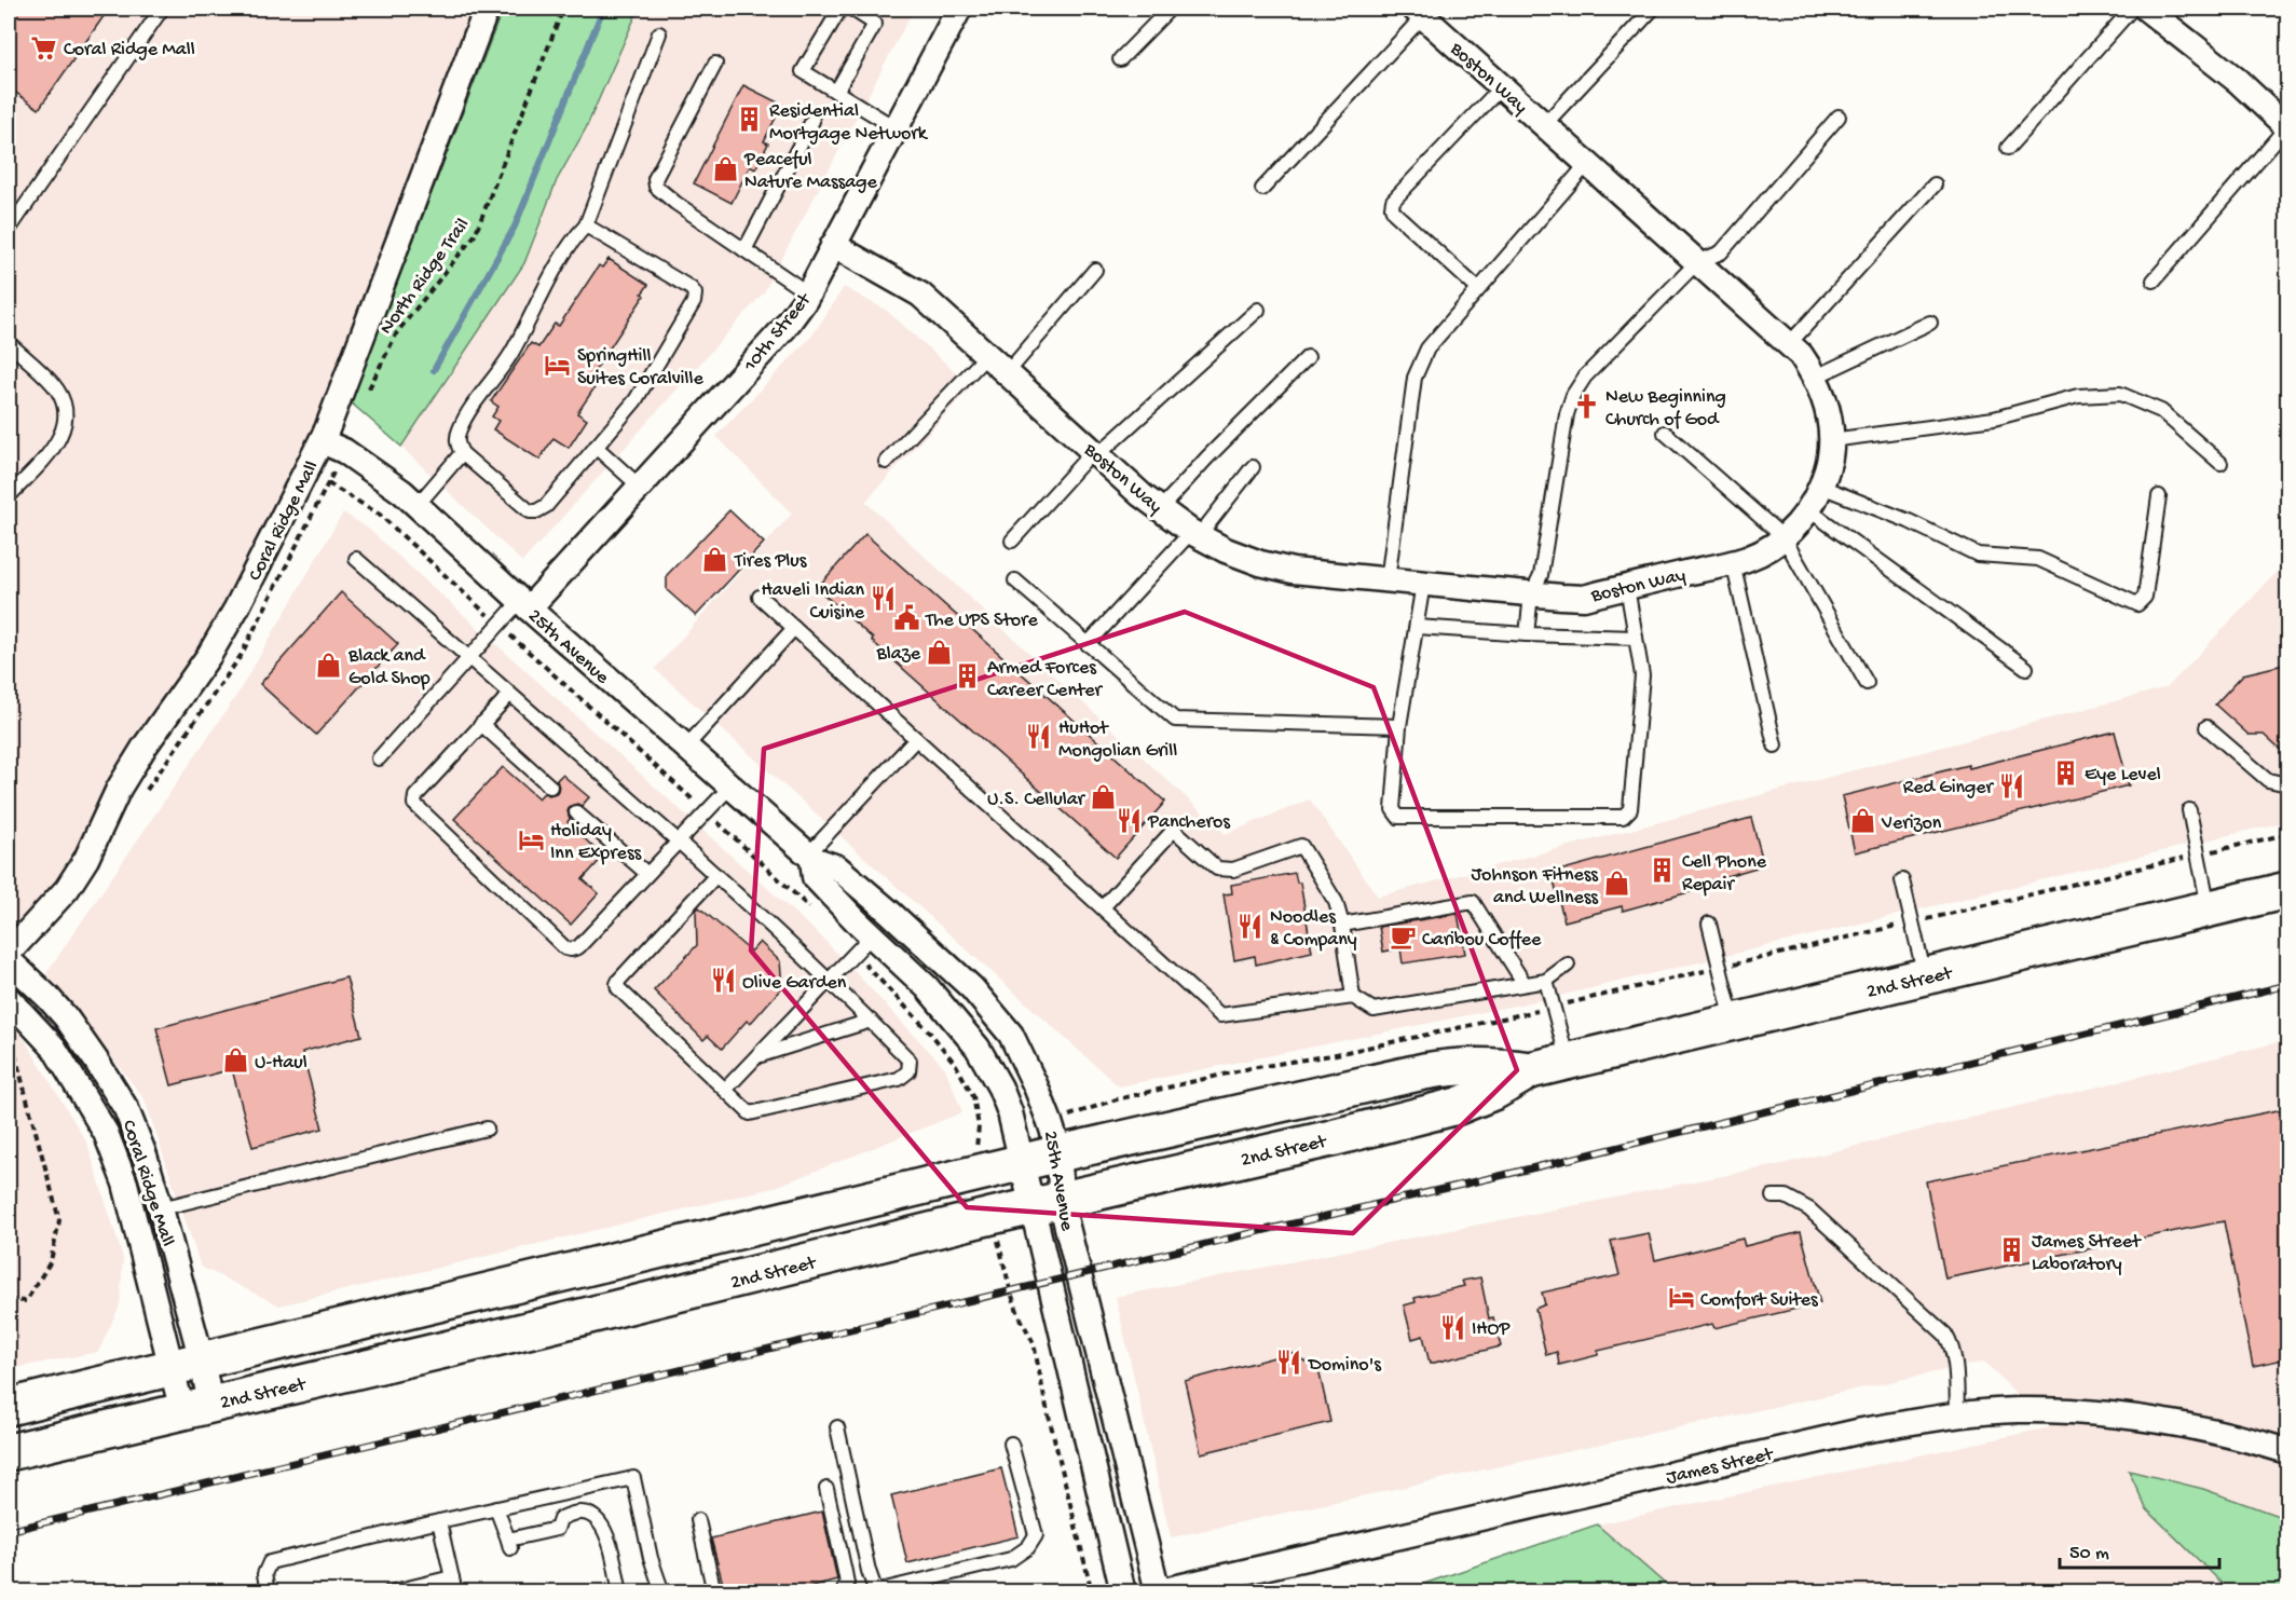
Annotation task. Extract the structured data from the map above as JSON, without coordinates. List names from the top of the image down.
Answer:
{
  "streets": {
    "main road": ["2nd Street"],
    "street": [
      "Boston Way",
      "10th Street",
      "Coral Ridge Mall",
      "25th Avenue",
      "James Street"
    ],
    "path": ["North Ridge Trail"]
  },
  "crossings": [
    ["Boston Way", "10th Street"],
    ["10th Street", "25th Avenue"],
    ["Coral Ridge Mall", "25th Avenue"],
    ["Coral Ridge Mall", "2nd Street"],
    ["25th Avenue", "2nd Street"],
    ["25th Avenue", "James Street"]
  ],
  "places": {
    "supermarket": ["Coral Ridge Mall"],
    "building": [
      "Residential Mortgage Network",
      "Armed Forces Career Center",
      "Eye Level",
      "Cell Phone Repair",
      "James Street Laboratory"
    ],
    "shop": [
      "Peaceful Nature Massage",
      "Tires Plus",
      "Blaze",
      "Black and Gold Shop",
      "U.S. Cellular",
      "Verizon",
      "Johnson Fitness and Wellness",
      "U-Haul"
    ],
    "hotel": ["SpringHill Suites Coralville", "Holiday Inn Express", "Comfort Suites"],
    "church": ["New Beginning Church of God"],
    "restaurant": [
      "Haveli Indian Cuisine",
      "HuHot Mongolian Grill",
      "Red Ginger",
      "Pancheros",
      "Noodles & Company",
      "Olive Garden",
      "IHOP",
      "Domino's"
    ],
    "public building": ["The UPS Store"],
    "cafe": ["Caribou Coffee"]
  },
  "scale_bar": "50 m"
}
